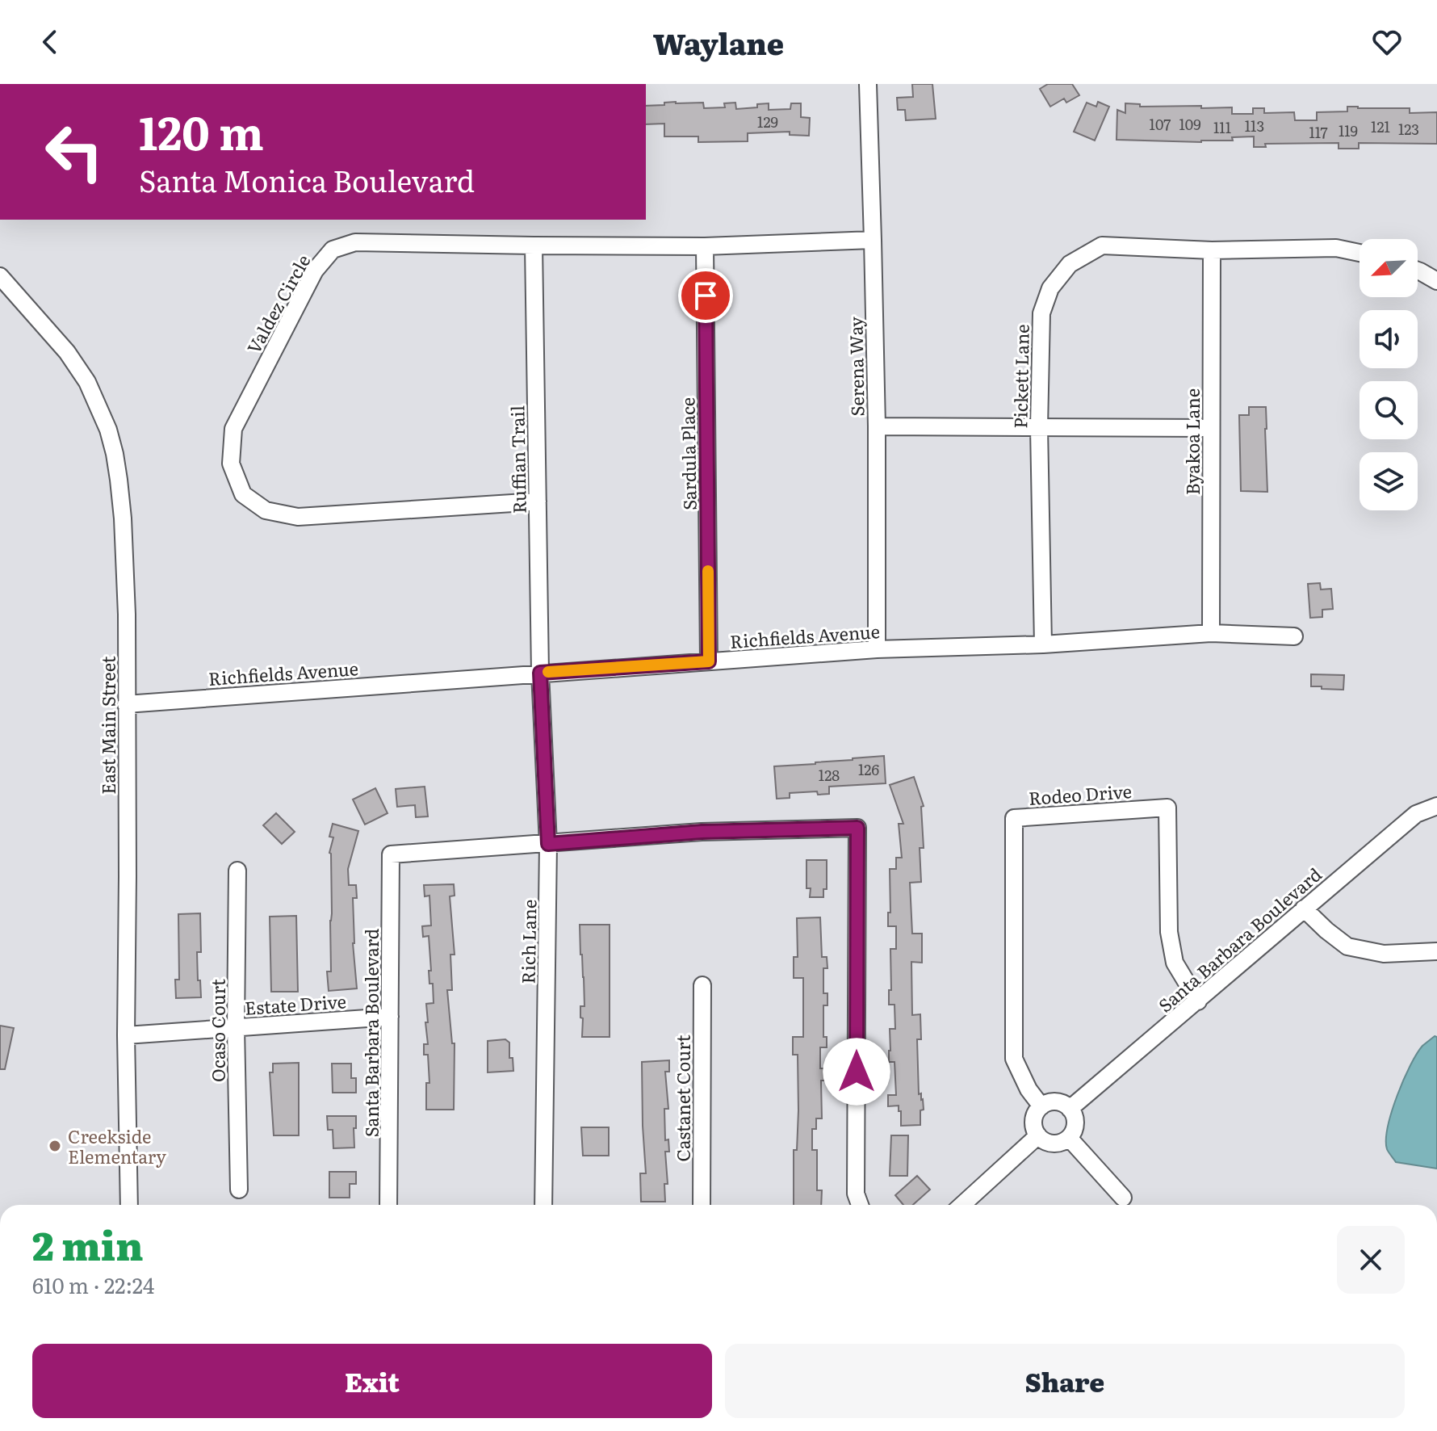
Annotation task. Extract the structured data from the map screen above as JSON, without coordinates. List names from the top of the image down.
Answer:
{
  "streets": {
    "street": [
      "Valdez Circle",
      "Serena Way",
      "Pickett Lane",
      "Byakoa Lane",
      "Sardula Place",
      "Ruffian Trail",
      "Richfields Avenue",
      "East Main Street",
      "Rodeo Drive",
      "Santa Barbara Boulevard",
      "Rich Lane",
      "Estate Drive",
      "Ocaso Court",
      "Castanet Court"
    ]
  },
  "crossings": [
    ["Valdez Circle", "Serena Way"],
    ["Valdez Circle", "Sardula Place"],
    ["Valdez Circle", "Ruffian Trail"],
    ["Serena Way", "Richfields Avenue"],
    ["Pickett Lane", "Byakoa Lane"],
    ["Pickett Lane", "Richfields Avenue"],
    ["Byakoa Lane", "Richfields Avenue"],
    ["Sardula Place", "Richfields Avenue"],
    ["Ruffian Trail", "Richfields Avenue"],
    ["Ruffian Trail", "Rich Lane"],
    ["Richfields Avenue", "East Main Street"],
    ["Richfields Avenue", "Rich Lane"],
    ["East Main Street", "Estate Drive"],
    ["Rodeo Drive", "Santa Barbara Boulevard"],
    ["Santa Barbara Boulevard", "Rich Lane"],
    ["Santa Barbara Boulevard", "Estate Drive"],
    ["Estate Drive", "Ocaso Court"]
  ],
  "places": ["Creekside Elementary"],
  "house_numbers": [
    "129",
    "107",
    "109",
    "113",
    "121",
    "111",
    "123",
    "119",
    "117",
    "126",
    "128"
  ],
  "north": "bottom left",
  "page": {
    "header": "Waylane",
    "turn": ["120 m", "Santa Monica Boulevard"],
    "heading": ["2 min", "610 m · 22:24"],
    "buttons": ["Exit", "Share"]
  }
}
